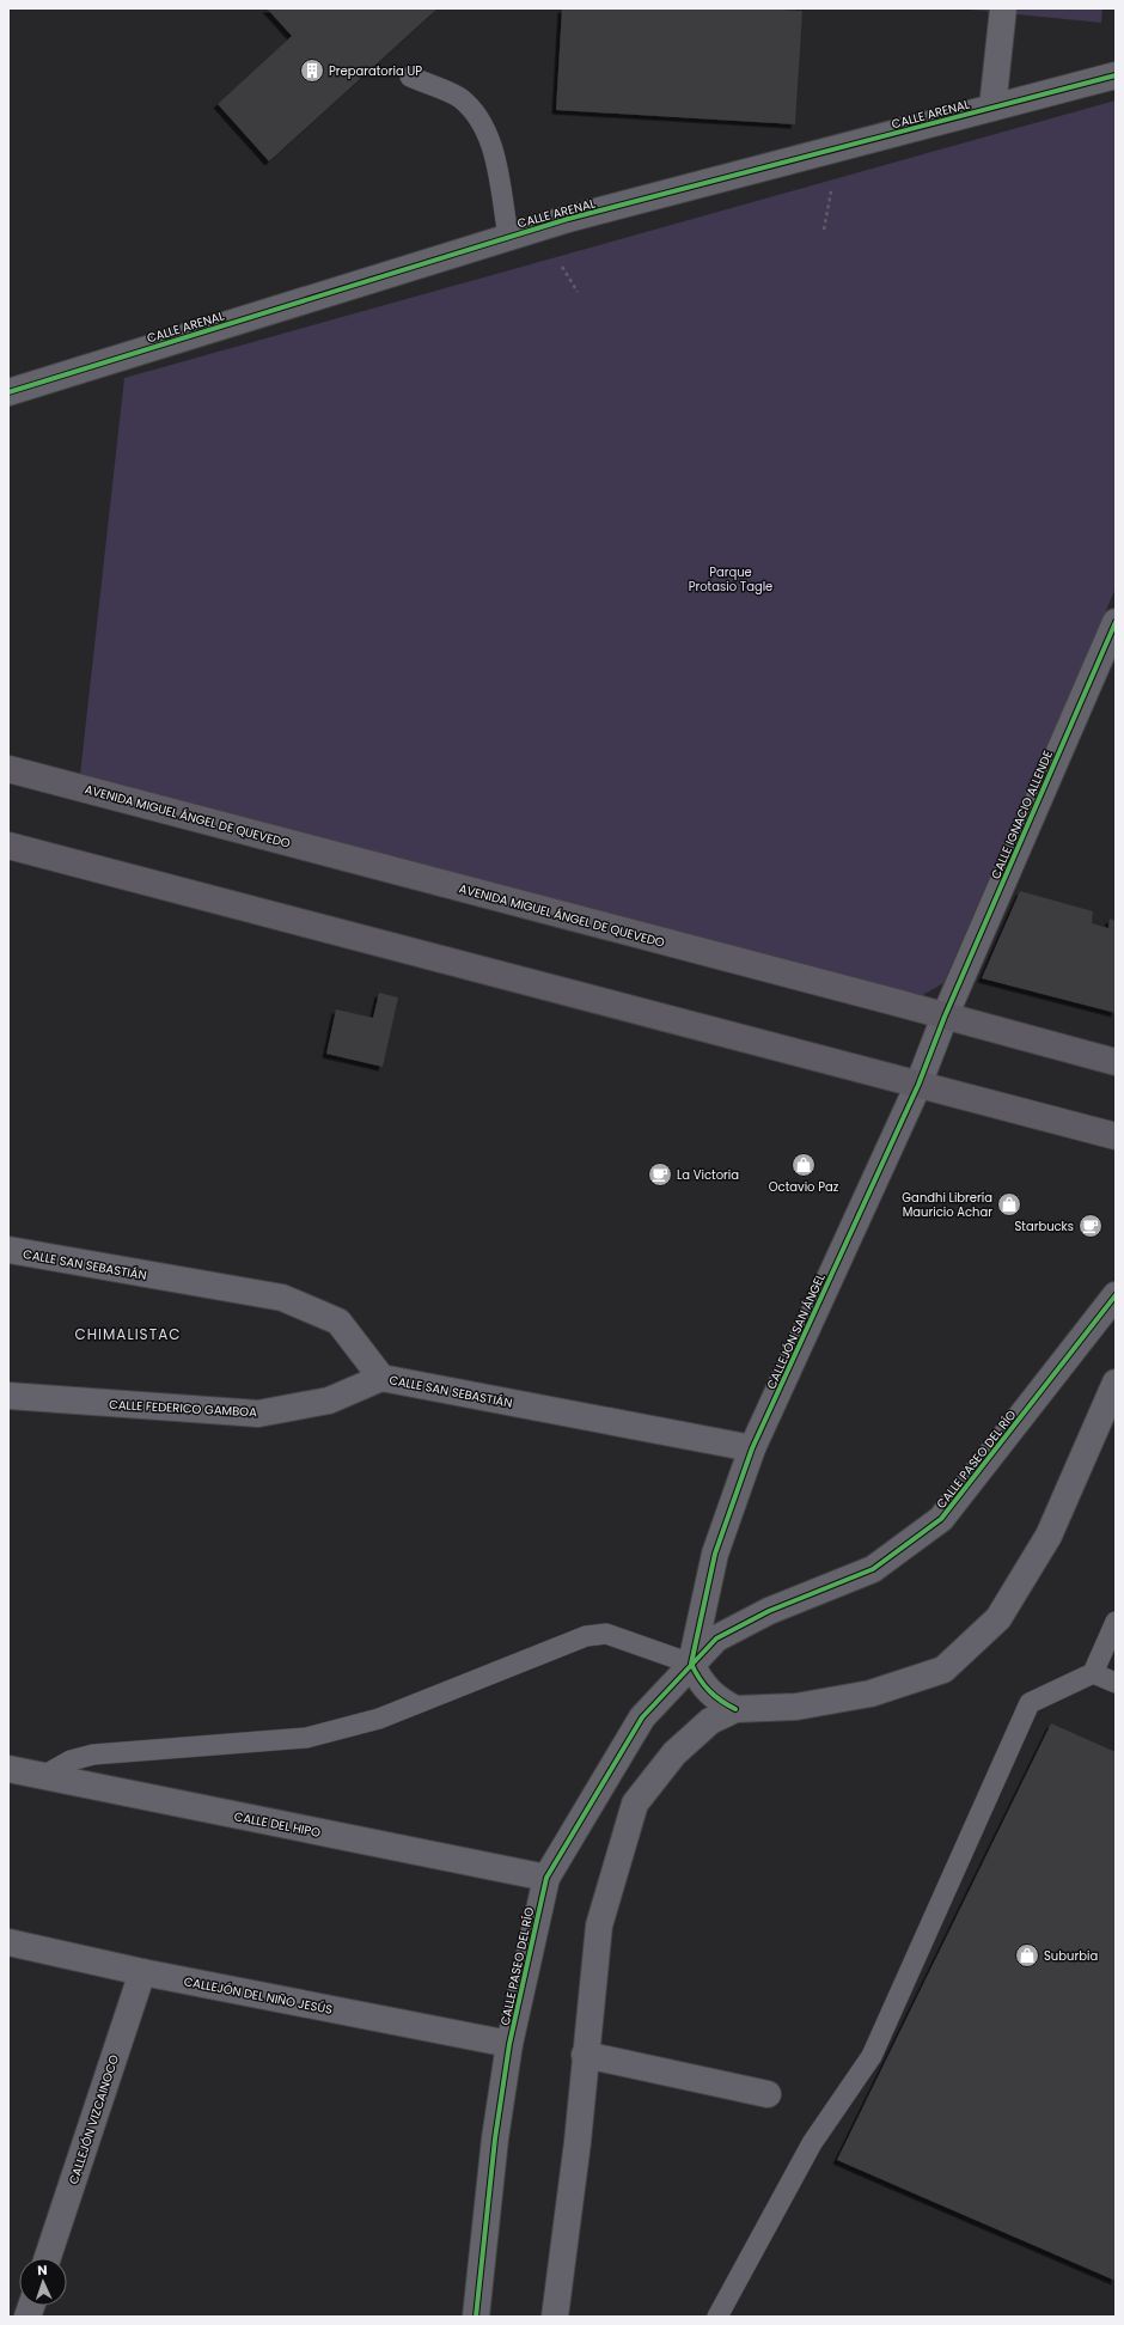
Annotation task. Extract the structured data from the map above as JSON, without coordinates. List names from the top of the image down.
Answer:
{
  "streets": {
    "main road": ["AVENIDA MIGUEL ÁNGEL DE QUEVEDO"],
    "street": [
      "CALLE ARENAL",
      "CALLE IGNACIO ALLENDE",
      "CALLE SAN SEBASTIÁN",
      "CALLEJÓN SAN ÁNGEL",
      "CALLE FEDERICO GAMBOA",
      "CALLE PASEO DEL RÍO",
      "CALLE DEL HIPO",
      "CALLEJÓN DEL NIÑO JESÚS",
      "CALLEJÓN VIZCAINOCO"
    ]
  },
  "crossings": [
    ["CALLE IGNACIO ALLENDE", "AVENIDA MIGUEL ÁNGEL DE QUEVEDO"],
    ["CALLE IGNACIO ALLENDE", "CALLEJÓN SAN ÁNGEL"],
    ["AVENIDA MIGUEL ÁNGEL DE QUEVEDO", "CALLEJÓN SAN ÁNGEL"],
    ["CALLE SAN SEBASTIÁN", "CALLEJÓN SAN ÁNGEL"],
    ["CALLE SAN SEBASTIÁN", "CALLE FEDERICO GAMBOA"],
    ["CALLEJÓN SAN ÁNGEL", "CALLE PASEO DEL RÍO"],
    ["CALLE PASEO DEL RÍO", "CALLE DEL HIPO"],
    ["CALLE PASEO DEL RÍO", "CALLEJÓN DEL NIÑO JESÚS"],
    ["CALLEJÓN DEL NIÑO JESÚS", "CALLEJÓN VIZCAINOCO"]
  ],
  "districts": ["CHIMALISTAC"],
  "parks": ["Parque Protasio Tagle"],
  "places": {
    "building": ["Preparatoria UP"],
    "shop": ["Octavio Paz", "Gandhi Librería Mauricio Achar", "Suburbia"],
    "cafe": ["La Victoria", "Starbucks"]
  },
  "north": "top"
}
